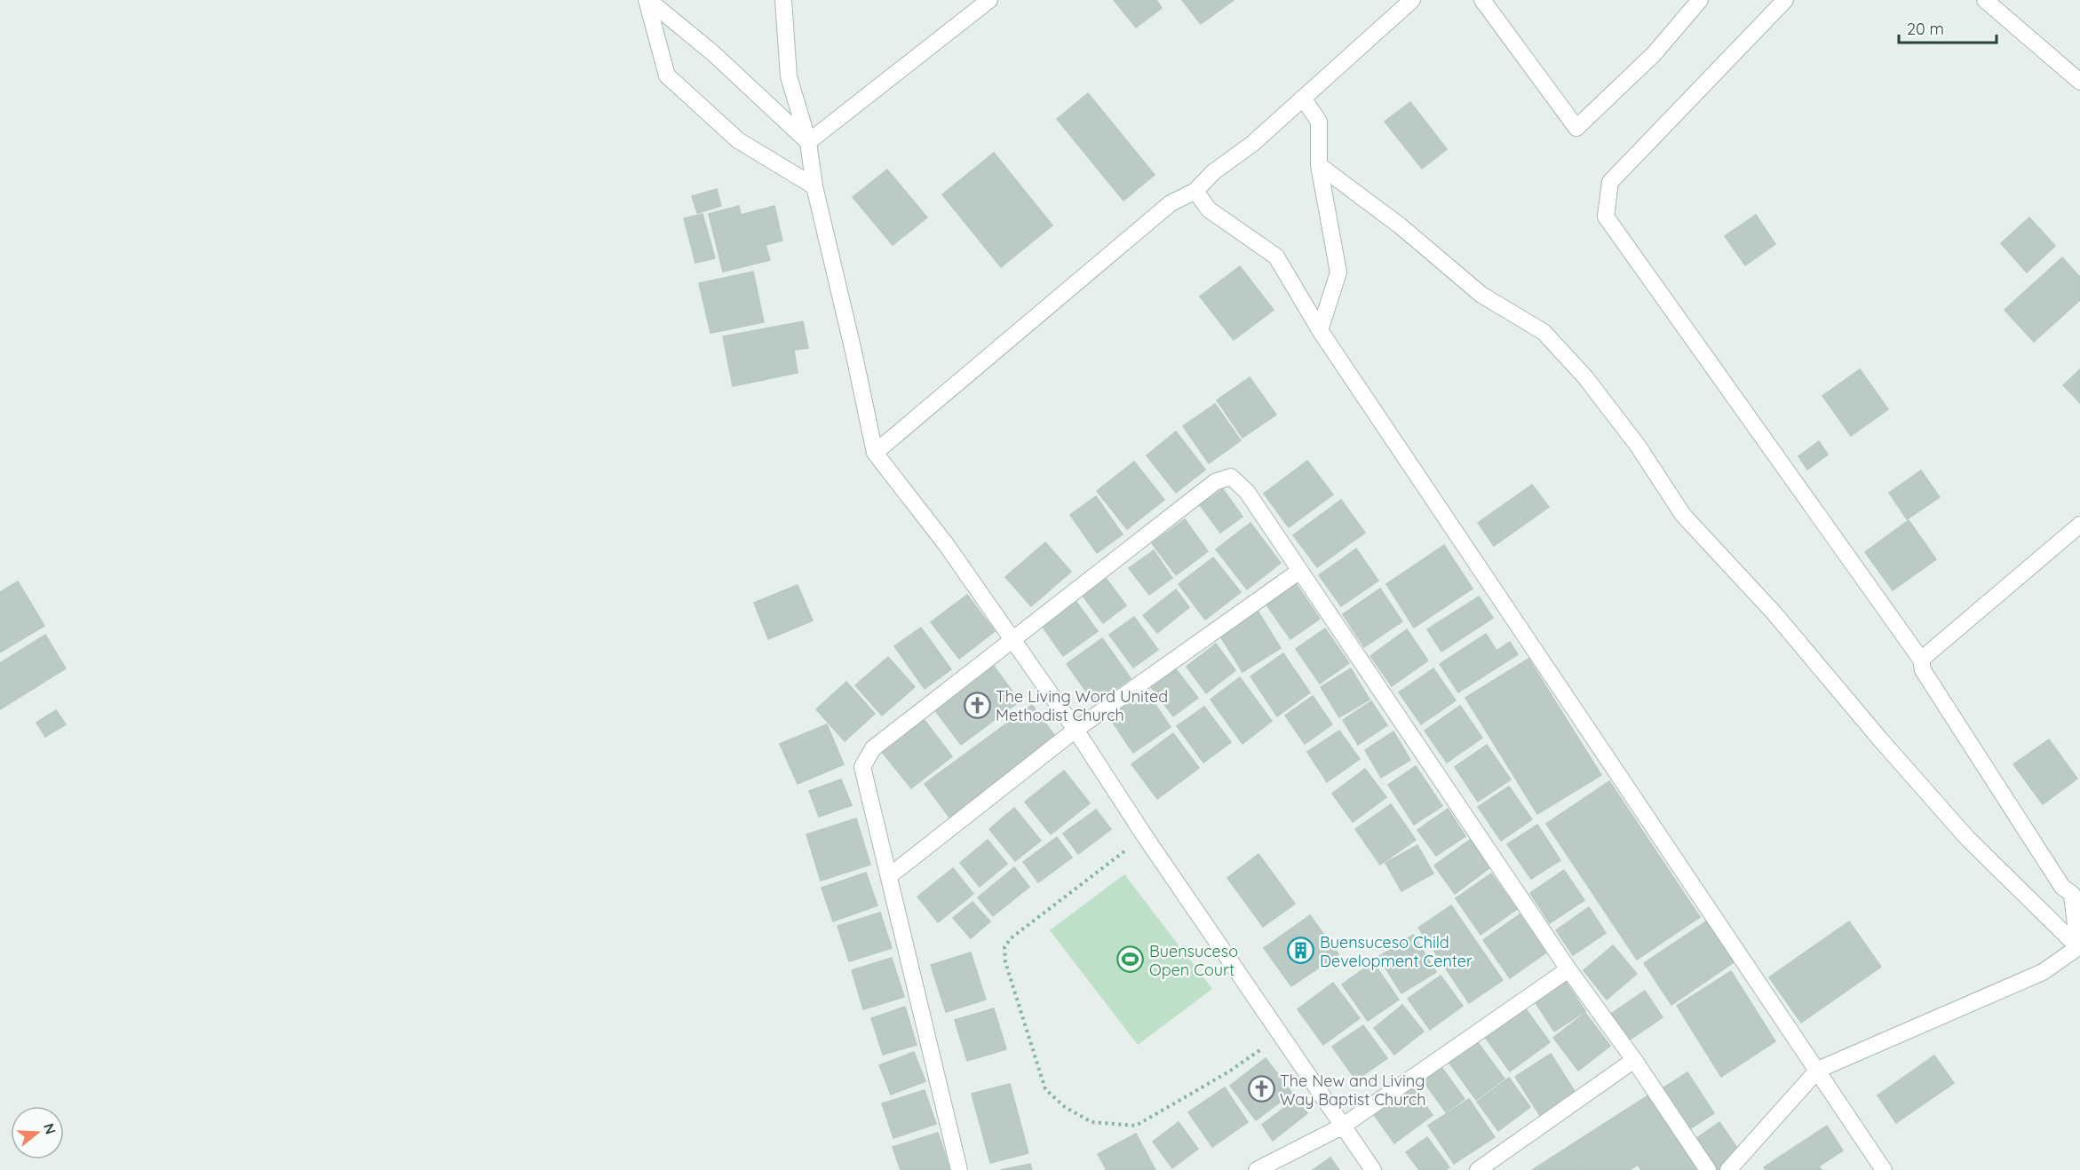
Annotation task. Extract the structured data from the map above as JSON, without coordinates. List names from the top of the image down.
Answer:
{
  "places": {
    "church": ["The Living Word United Methodist Church", "The New and Living Way Baptist Church"],
    "building": ["Buensuceso Child Development Center"],
    "sports": ["Buensuceso Open Court"]
  },
  "scale_bar": "20 m",
  "north": "right"
}
